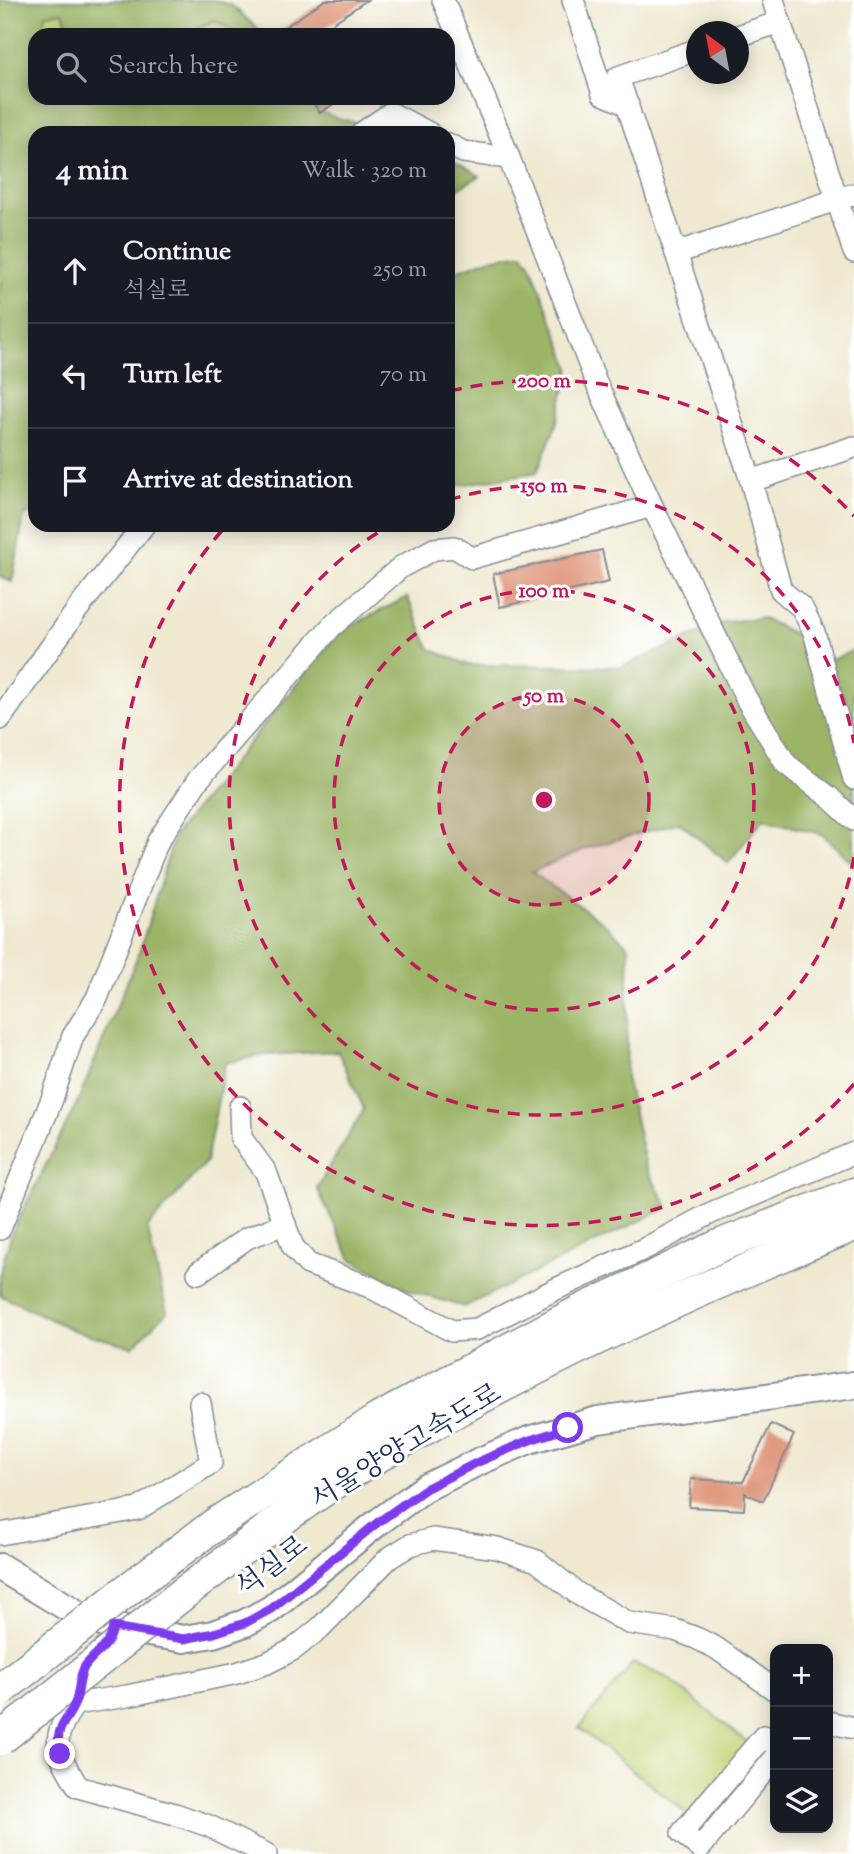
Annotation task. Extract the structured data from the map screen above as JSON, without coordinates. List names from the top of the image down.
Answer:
{
  "streets": {
    "highway": ["서울양양고속도로"],
    "main road": ["석실로"]
  },
  "north": "top left",
  "page": {
    "search": "Search here",
    "heading": ["4 min", "Walk · 320 m"],
    "list": [
      ["Continue", "석실로", "250 m"],
      ["Turn left", "70 m"],
      "Arrive at destination"
    ],
    "map_buttons": ["+", "−"]
  },
  "rings": [
    "200 m",
    "150 m",
    "100 m",
    "50 m"
  ]
}
